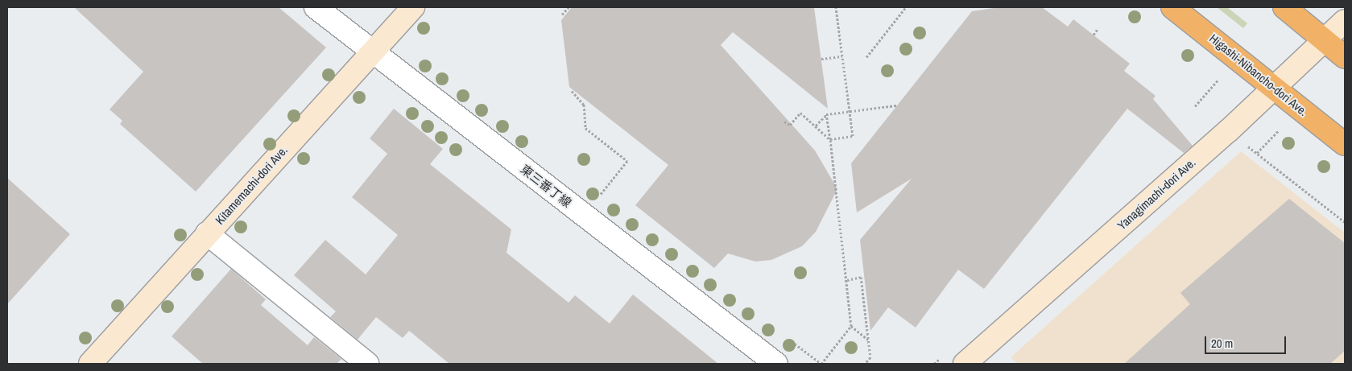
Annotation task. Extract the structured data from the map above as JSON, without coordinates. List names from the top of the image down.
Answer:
{
  "streets": {
    "highway": ["Higashi-Nibancho-dori Ave."],
    "street": ["Kitamemachi-dori Ave.", "東三番丁線", "Yanagimachi-dori Ave."]
  },
  "crossings": [
    ["Higashi-Nibancho-dori Ave.", "Yanagimachi-dori Ave."],
    ["Kitamemachi-dori Ave.", "東三番丁線"]
  ],
  "scale_bar": "20 m"
}
